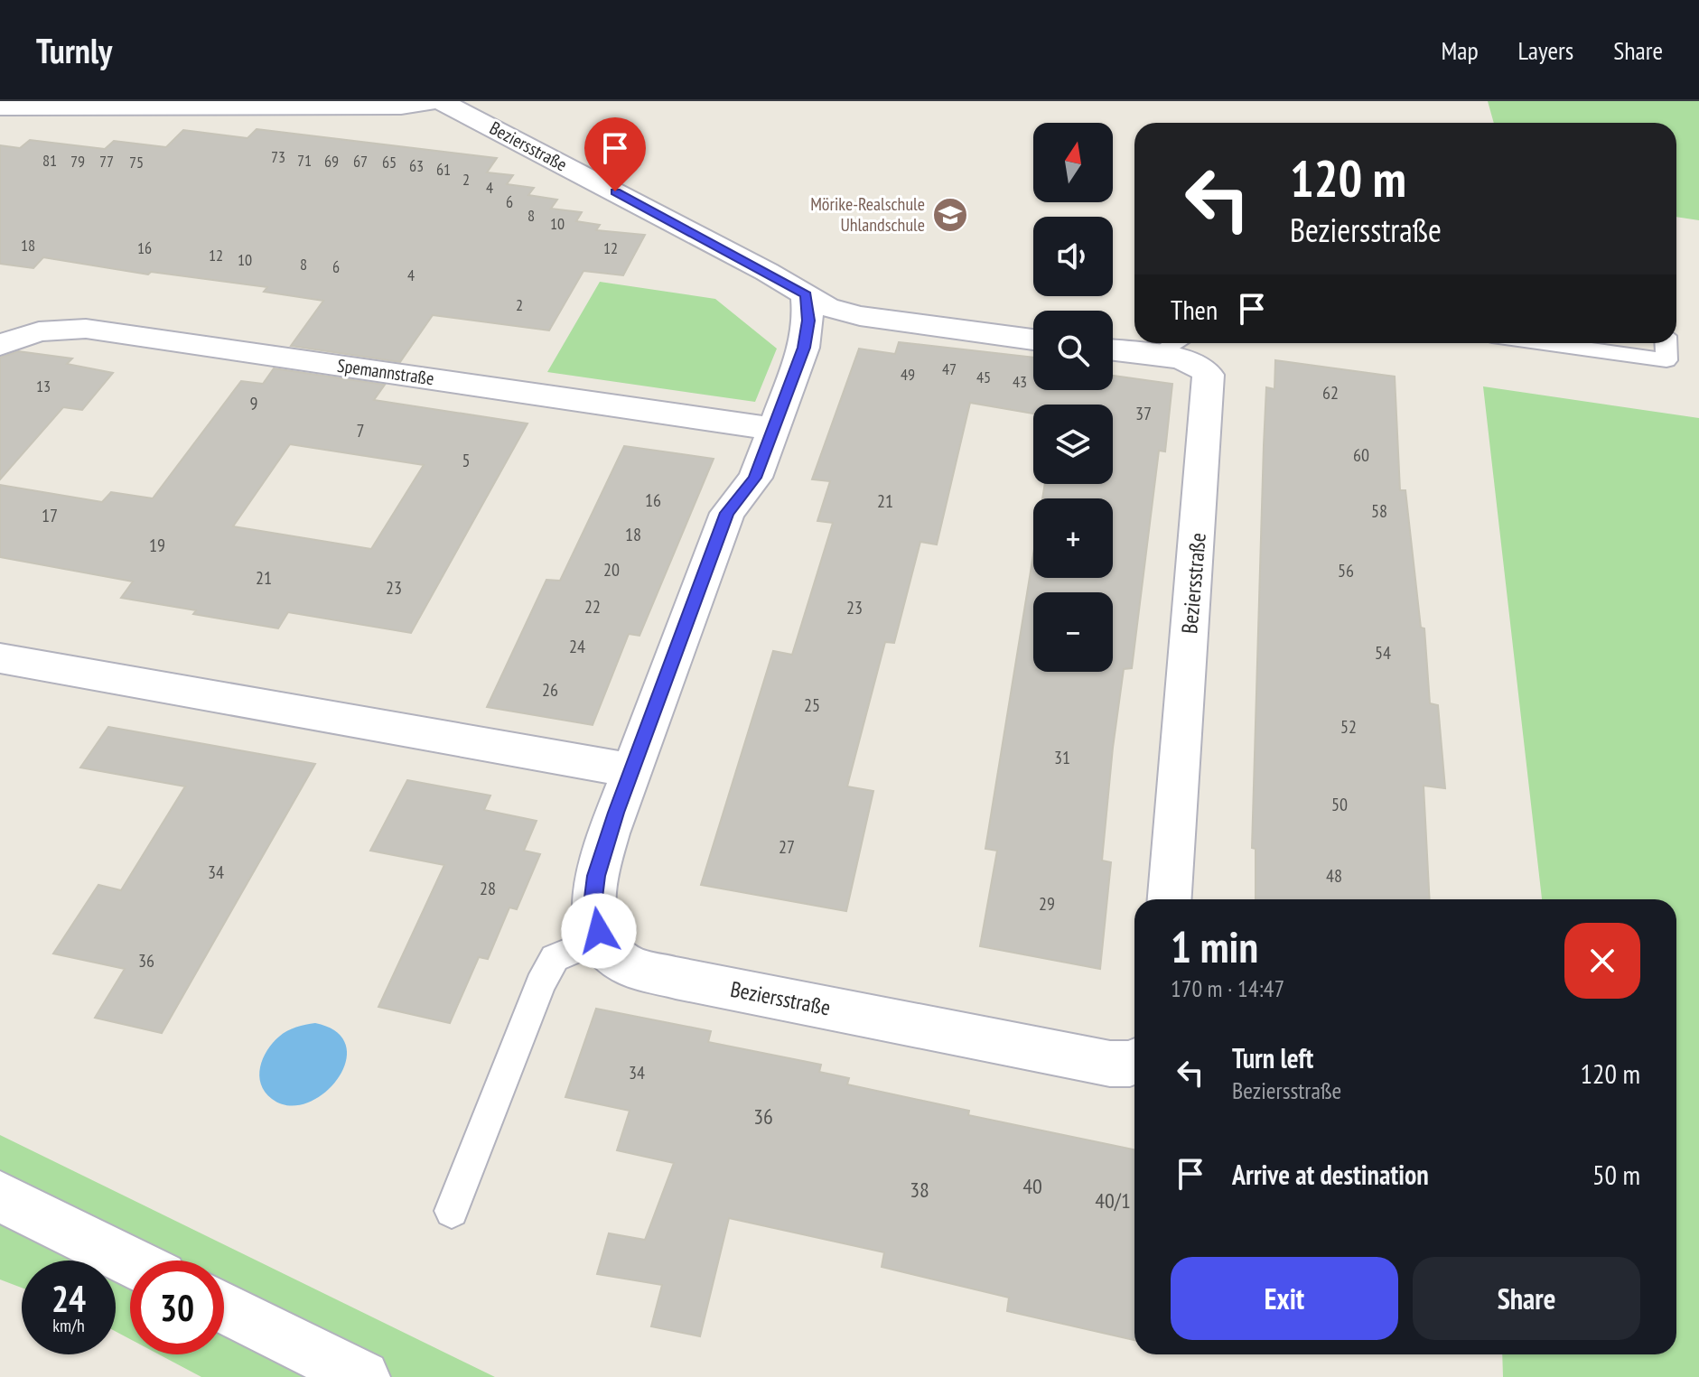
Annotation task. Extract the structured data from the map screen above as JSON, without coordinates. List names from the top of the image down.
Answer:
{
  "streets": {
    "street": ["Beziersstraße", "Spemannstraße"]
  },
  "places": {
    "school or university": ["Mörike-Realschule Uhlandschule"]
  },
  "house_numbers": [
    "73",
    "81",
    "71",
    "79",
    "77",
    "69",
    "67",
    "75",
    "65",
    "63",
    "61",
    "2",
    "4",
    "6",
    "8",
    "10",
    "18",
    "16",
    "12",
    "12",
    "10",
    "8",
    "6",
    "4",
    "2",
    "47",
    "49",
    "45",
    "43",
    "13",
    "62",
    "9",
    "37",
    "7",
    "60",
    "5",
    "16",
    "21",
    "58",
    "17",
    "18",
    "19",
    "20",
    "56",
    "21",
    "23",
    "22",
    "23",
    "24",
    "54",
    "26",
    "25",
    "52",
    "31",
    "50",
    "27",
    "34",
    "48",
    "28",
    "29",
    "36",
    "34",
    "36",
    "40",
    "38",
    "40/1"
  ],
  "north": "top",
  "page": {
    "header": "Turnly",
    "nav": ["Map", "Layers", "Share"],
    "map_buttons": ["+", "−"],
    "turn": ["120 m", "Beziersstraße"],
    "then": "Then",
    "heading": ["1 min", "170 m · 14:47"],
    "list": [
      {
        "name": "Turn left",
        "note": "Beziersstraße",
        "value": "120 m"
      },
      {
        "name": "Arrive at destination",
        "value": "50 m"
      }
    ],
    "buttons": ["Exit", "Share"],
    "speed": "24 km/h",
    "limit": "30"
  }
}
